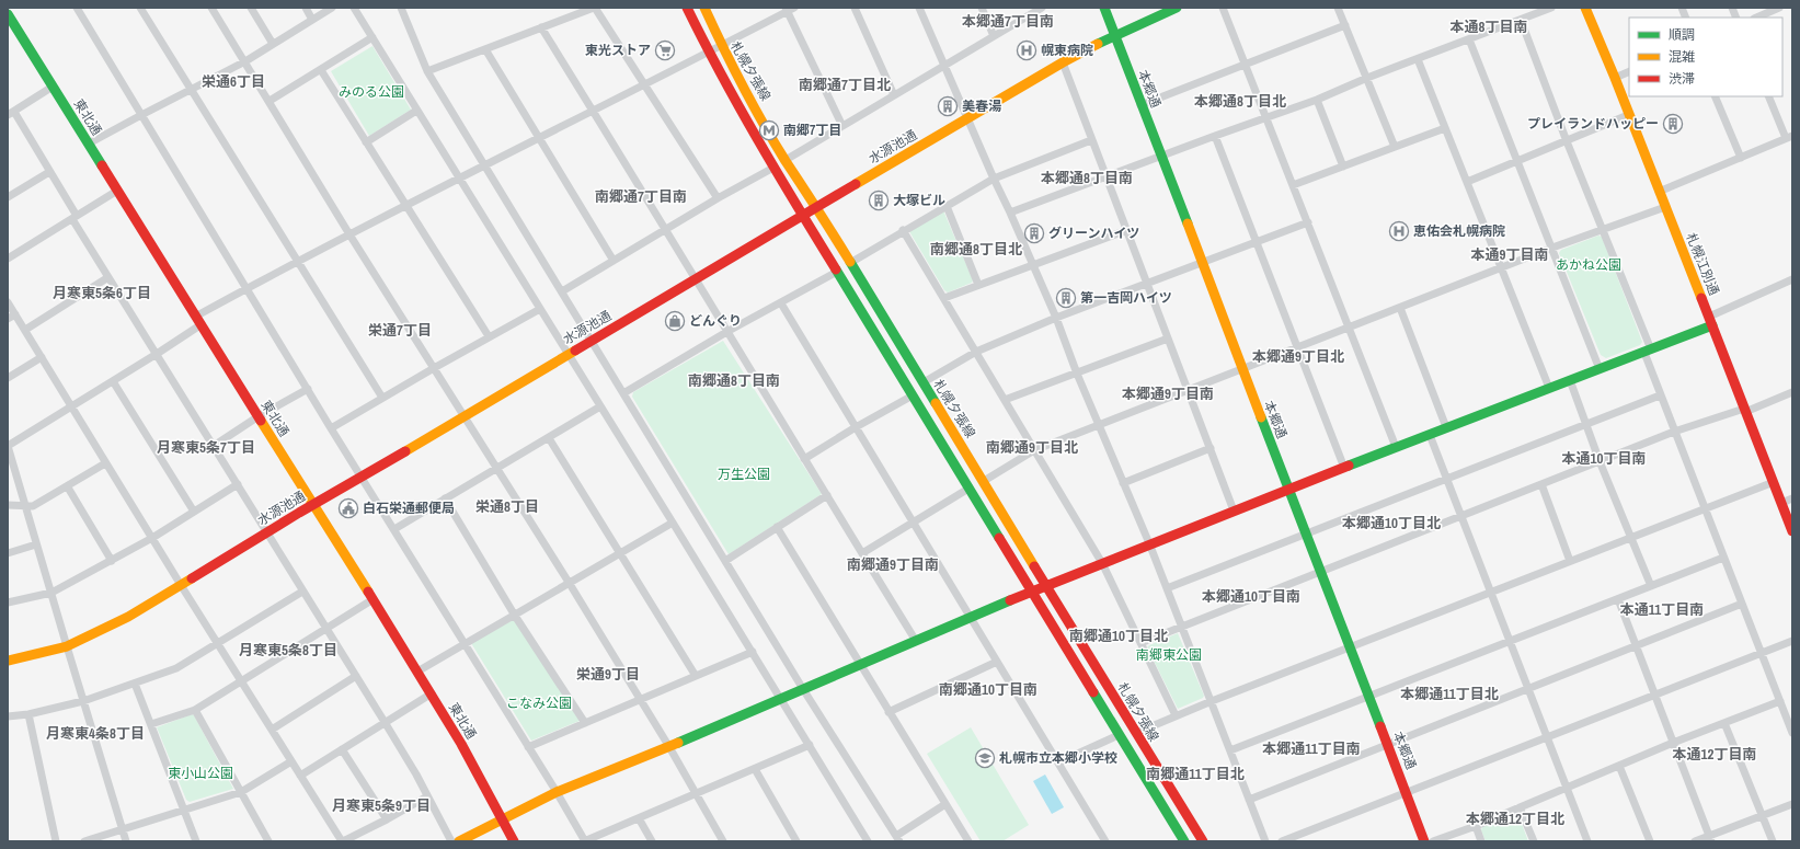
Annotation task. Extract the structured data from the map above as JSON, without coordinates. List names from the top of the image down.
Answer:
{
  "streets": {
    "main road": [
      "札幌夕張線",
      "本郷通",
      "東北通",
      "水源池通",
      "札幌江別通"
    ]
  },
  "crossings": [
    ["札幌夕張線", "水源池通"],
    ["本郷通", "水源池通"],
    ["東北通", "水源池通"]
  ],
  "districts": [
    "本郷通7丁目南",
    "本通8丁目南",
    "栄通6丁目",
    "南郷通7丁目北",
    "本郷通8丁目北",
    "本郷通8丁目南",
    "南郷通7丁目南",
    "南郷通8丁目北",
    "本通9丁目南",
    "月寒東5条6丁目",
    "栄通7丁目",
    "本郷通9丁目北",
    "南郷通8丁目南",
    "本郷通9丁目南",
    "月寒東5条7丁目",
    "南郷通9丁目北",
    "本通10丁目南",
    "栄通8丁目",
    "本郷通10丁目北",
    "南郷通9丁目南",
    "本郷通10丁目南",
    "本通11丁目南",
    "南郷通10丁目北",
    "月寒東5条8丁目",
    "栄通9丁目",
    "南郷通10丁目南",
    "本郷通11丁目北",
    "月寒東4条8丁目",
    "本郷通11丁目南",
    "本通12丁目南",
    "南郷通11丁目北",
    "月寒東5条9丁目",
    "本郷通12丁目北"
  ],
  "parks": [
    "みのる公園",
    "あかね公園",
    "万生公園",
    "南郷東公園",
    "こなみ公園",
    "東小山公園"
  ],
  "places": {
    "supermarket": ["東光ストア"],
    "hospital": ["幌東病院", "恵佑会札幌病院"],
    "building": [
      "美春湯",
      "プレイランドハッピー",
      "大塚ビル",
      "グリーンハイツ",
      "第一吉岡ハイツ"
    ],
    "metro station": ["南郷7丁目"],
    "shop": ["どんぐり"],
    "public building": ["白石栄通郵便局"],
    "school or university": ["札幌市立本郷小学校"]
  },
  "legend": ["順調", "混雑", "渋滞"]
}
